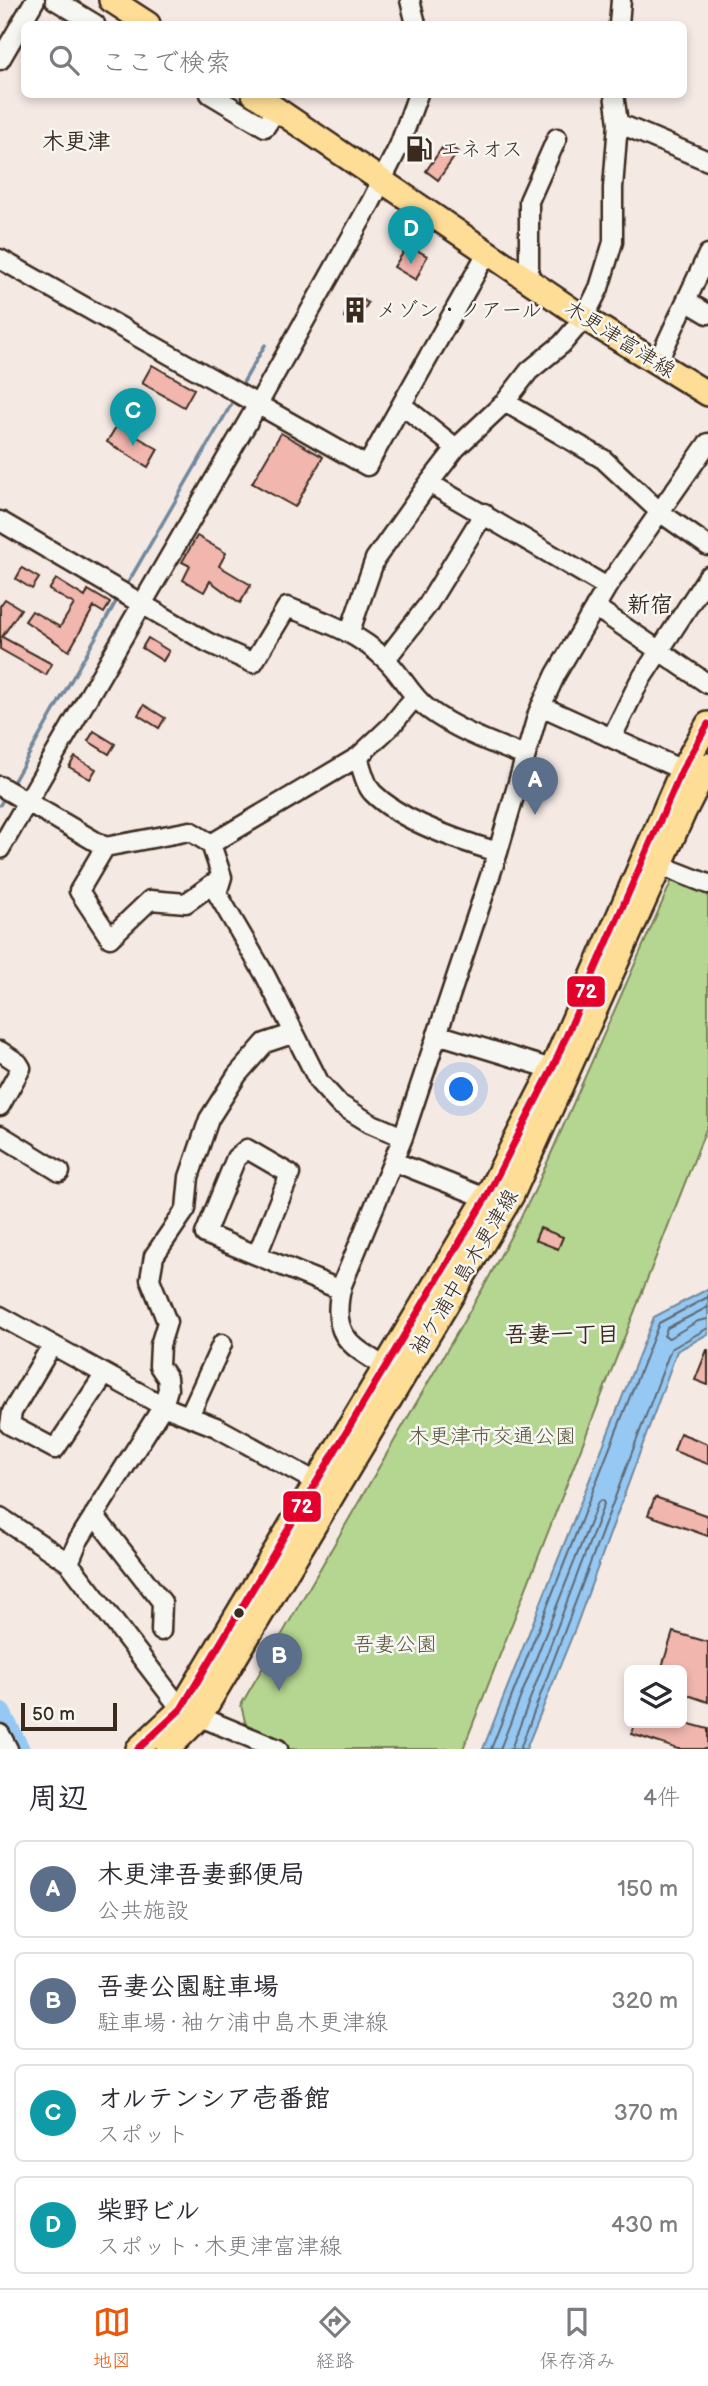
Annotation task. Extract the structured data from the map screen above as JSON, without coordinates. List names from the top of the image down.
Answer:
{
  "streets": {
    "main road": ["木更津富津線", "袖ケ浦中島木更津線"]
  },
  "districts": ["木更津", "新宿", "吾妻一丁目"],
  "parks": ["木更津市交通公園", "吾妻公園"],
  "places": {
    "fuel station": ["エネオス"],
    "building": ["メゾン・ノアール"]
  },
  "lines": ["transit line 72"],
  "scale_bar": "50 m",
  "page": {
    "search": "ここで検索",
    "pins": [
      "D",
      "C",
      "A",
      "B"
    ],
    "scale": "50 m",
    "heading": ["周辺", "4件"],
    "list": [
      {
        "mark": "A",
        "name": "木更津吾妻郵便局",
        "note": "公共施設",
        "value": "150 m"
      },
      {
        "mark": "B",
        "name": "吾妻公園駐車場",
        "note": "駐車場 · 袖ケ浦中島木更津線",
        "value": "320 m"
      },
      {
        "mark": "C",
        "name": "オルテンシア壱番館",
        "note": "スポット",
        "value": "370 m"
      },
      {
        "mark": "D",
        "name": "柴野ビル",
        "note": "スポット · 木更津富津線",
        "value": "430 m"
      }
    ],
    "nav": ["地図", "経路", "保存済み"]
  }
}
